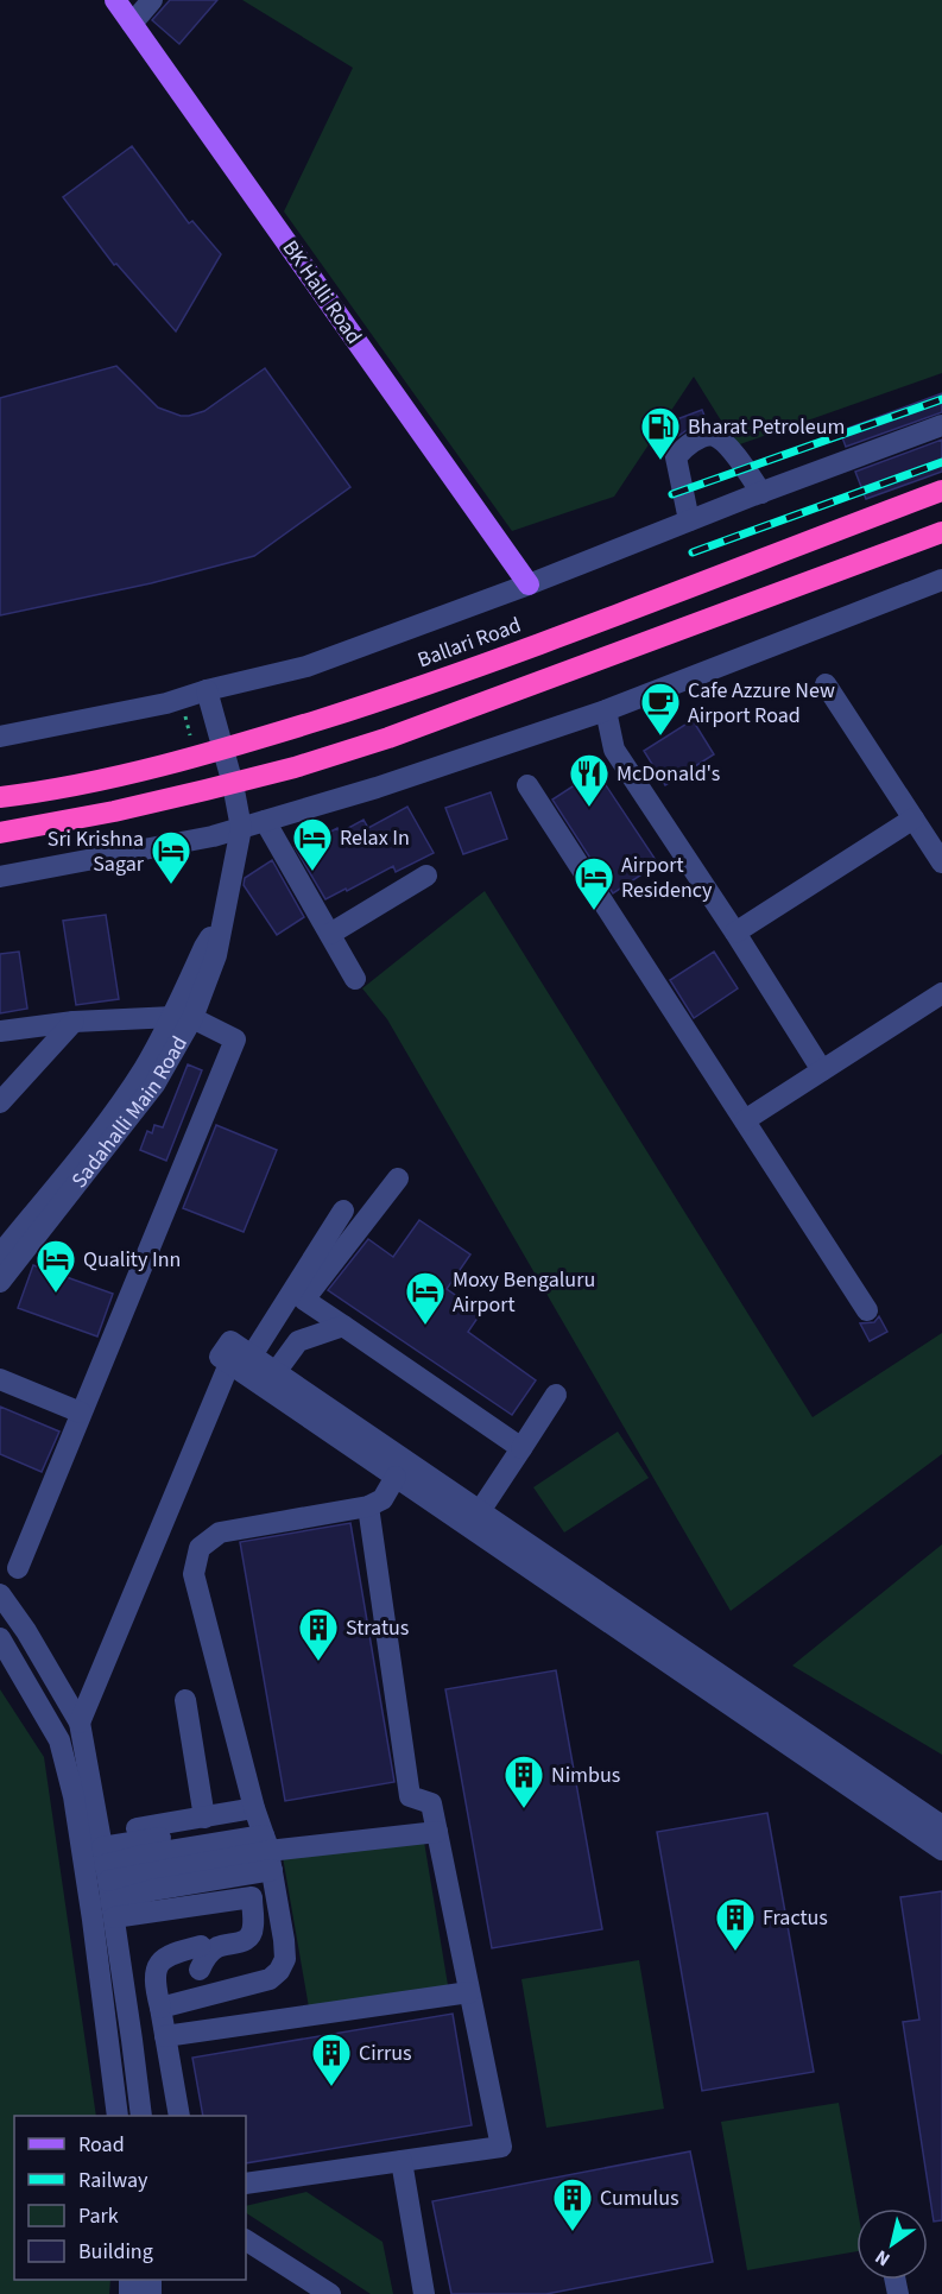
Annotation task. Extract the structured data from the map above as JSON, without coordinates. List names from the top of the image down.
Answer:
{
  "streets": {
    "highway": ["Ballari Road"],
    "main road": ["BK Halli Road"],
    "street": ["Sadahalli Main Road"]
  },
  "places": {
    "fuel station": ["Bharat Petroleum"],
    "cafe": ["Cafe Azzure New Airport Road"],
    "restaurant": ["McDonald's"],
    "hotel": [
      "Relax In",
      "Sri Krishna Sagar",
      "Airport Residency",
      "Quality Inn",
      "Moxy Bengaluru Airport"
    ],
    "building": [
      "Stratus",
      "Nimbus",
      "Fractus",
      "Cirrus",
      "Cumulus"
    ]
  },
  "legend": [
    "Road",
    "Railway",
    "Park",
    "Building"
  ],
  "north": "bottom left"
}
